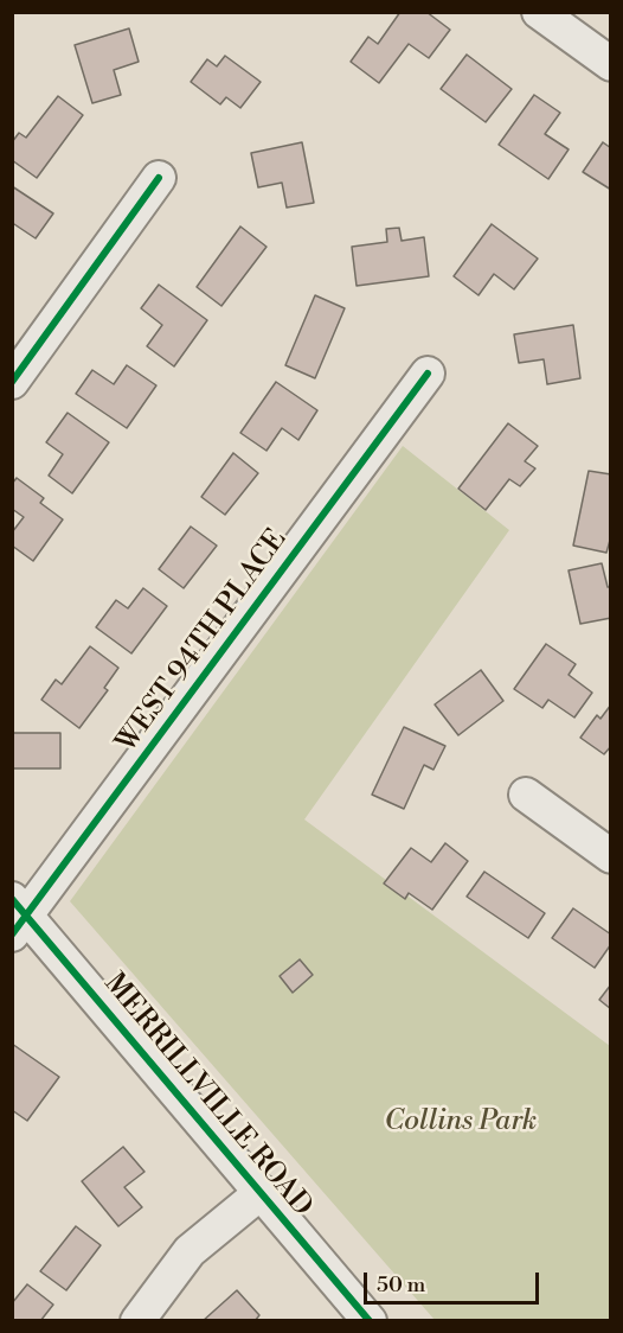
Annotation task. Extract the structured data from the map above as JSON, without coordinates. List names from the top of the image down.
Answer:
{
  "streets": {
    "street": ["WEST 94TH PLACE", "MERRILLVILLE ROAD"]
  },
  "crossings": [
    ["WEST 94TH PLACE", "MERRILLVILLE ROAD"]
  ],
  "parks": ["Collins Park"],
  "scale_bar": "50 m"
}
